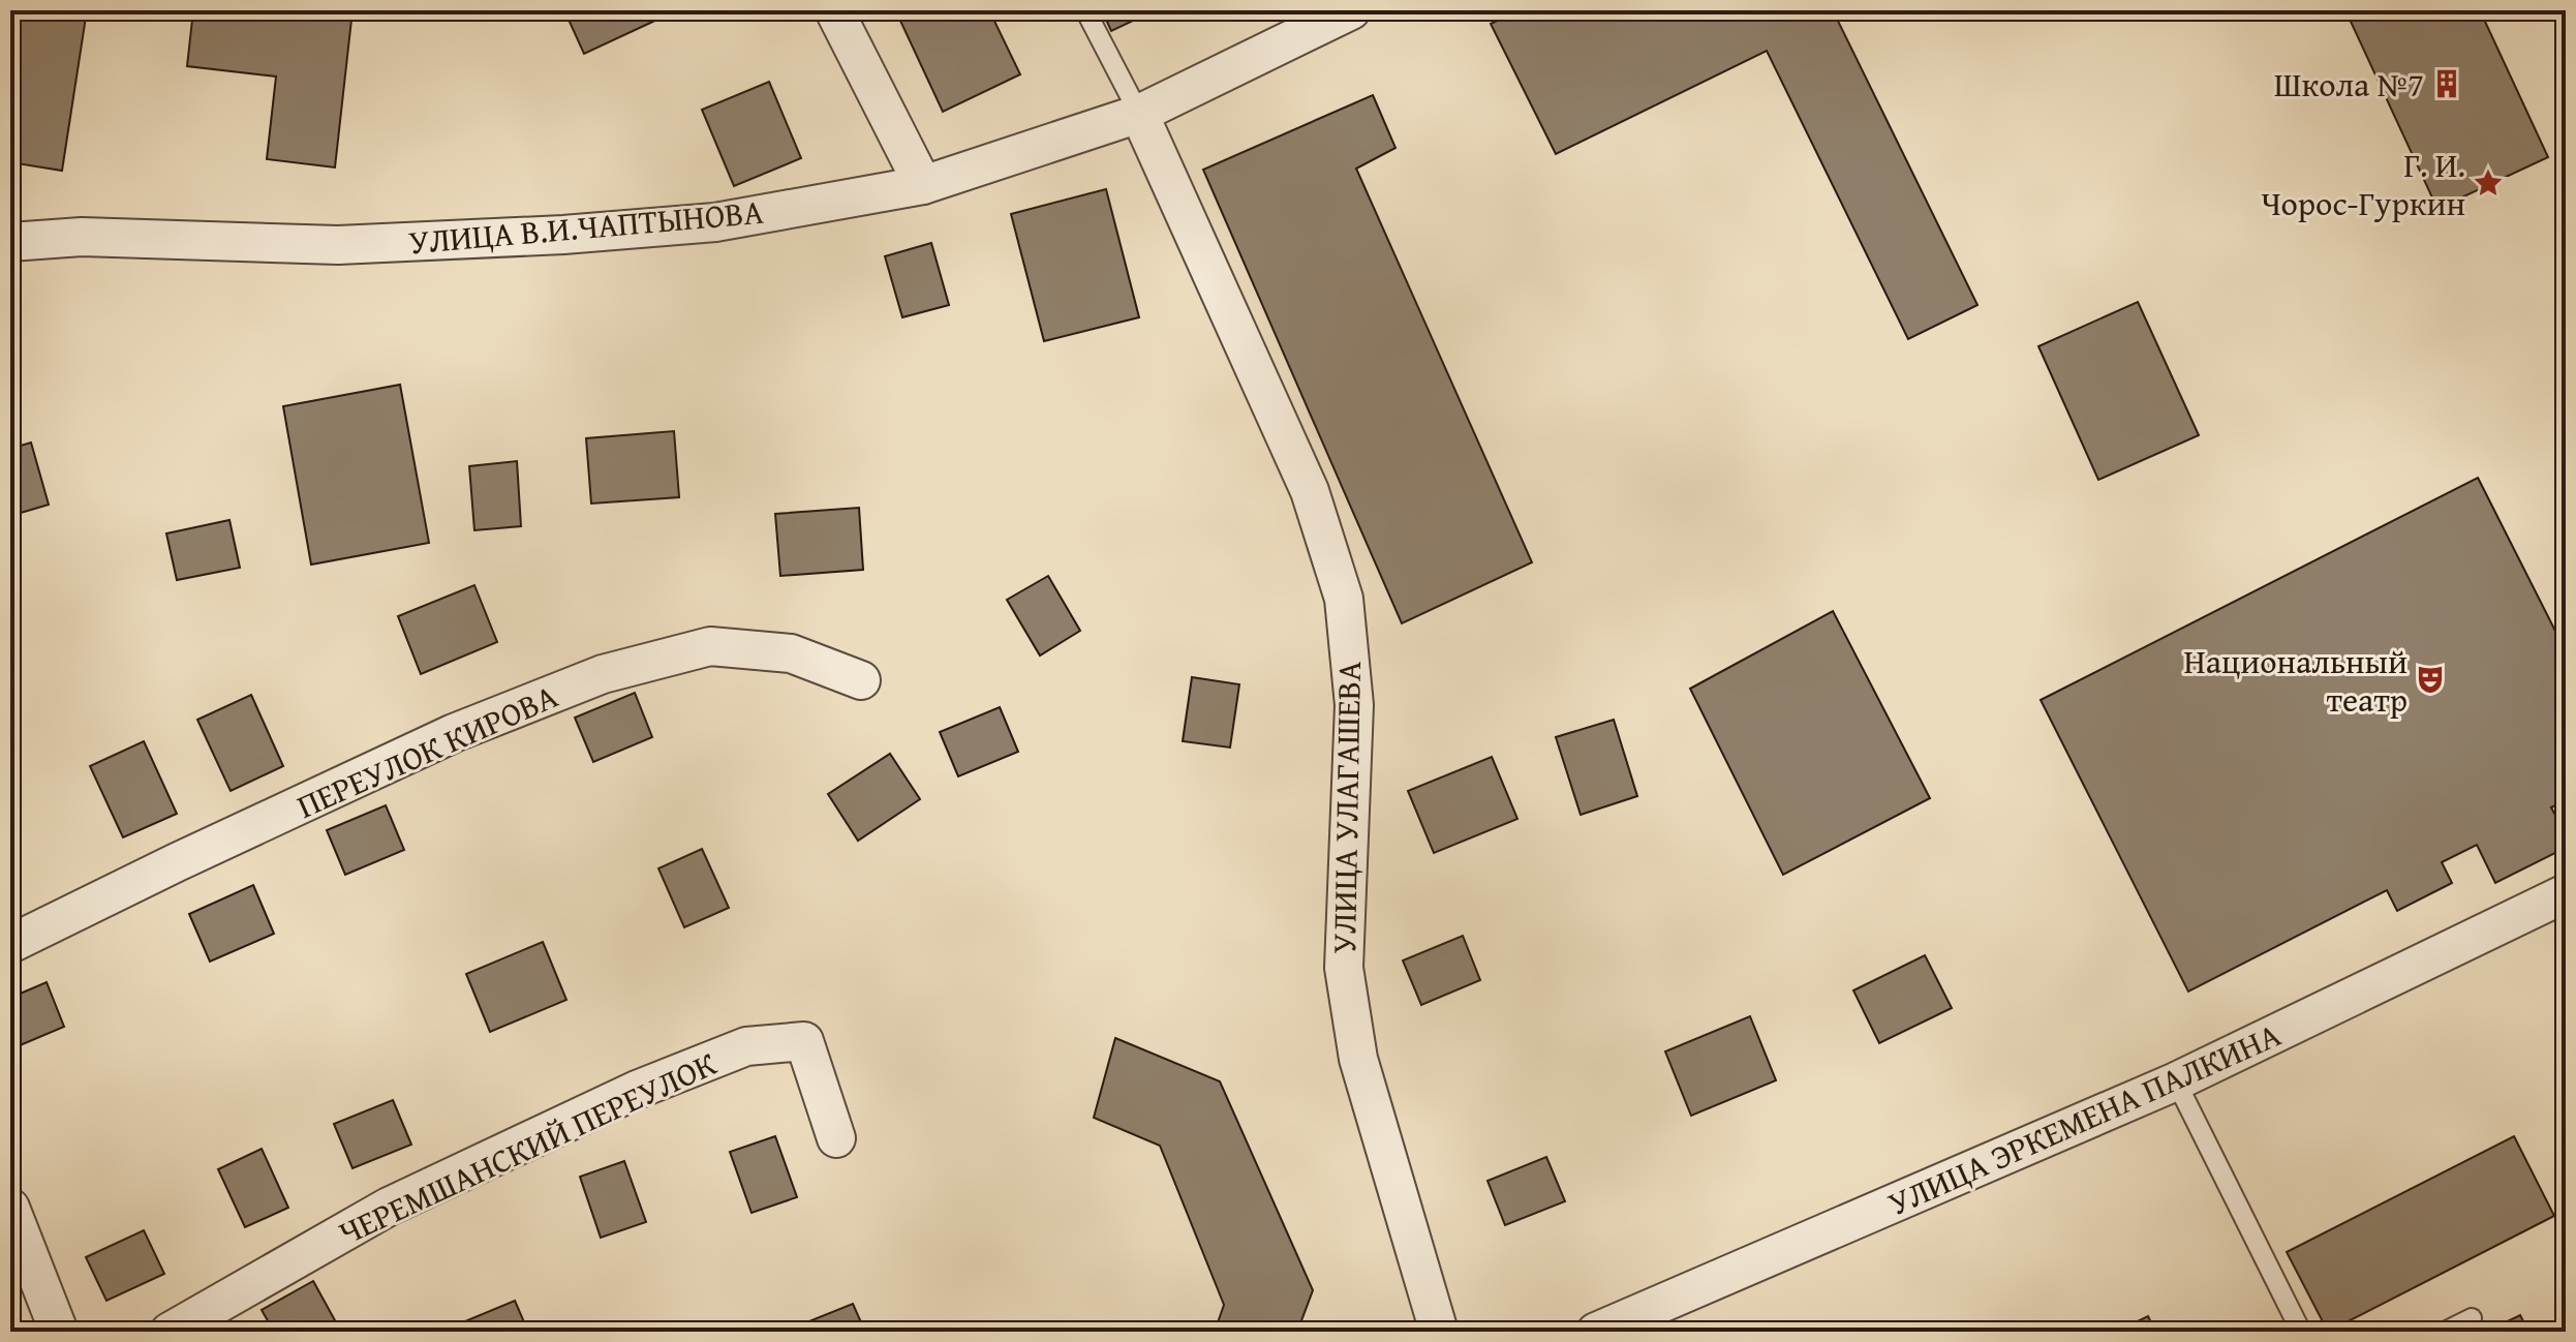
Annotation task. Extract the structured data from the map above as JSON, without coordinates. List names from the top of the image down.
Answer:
{
  "streets": {
    "street": [
      "УЛИЦА В.И.ЧАПТЫНОВА",
      "ПЕРЕУЛОК КИРОВА",
      "УЛИЦА УЛАГАШЕВА",
      "УЛИЦА ЭРКЕМЕНА ПАЛКИНА",
      "ЧЕРЕМШАНСКИЙ ПЕРЕУЛОК"
    ]
  },
  "crossings": [
    ["УЛИЦА В.И.ЧАПТЫНОВА", "УЛИЦА УЛАГАШЕВА"]
  ],
  "places": {
    "building": ["Школа №7"],
    "place": ["Г. И. Чорос-Гуркин"],
    "theatre": ["Национальный театр"]
  }
}
